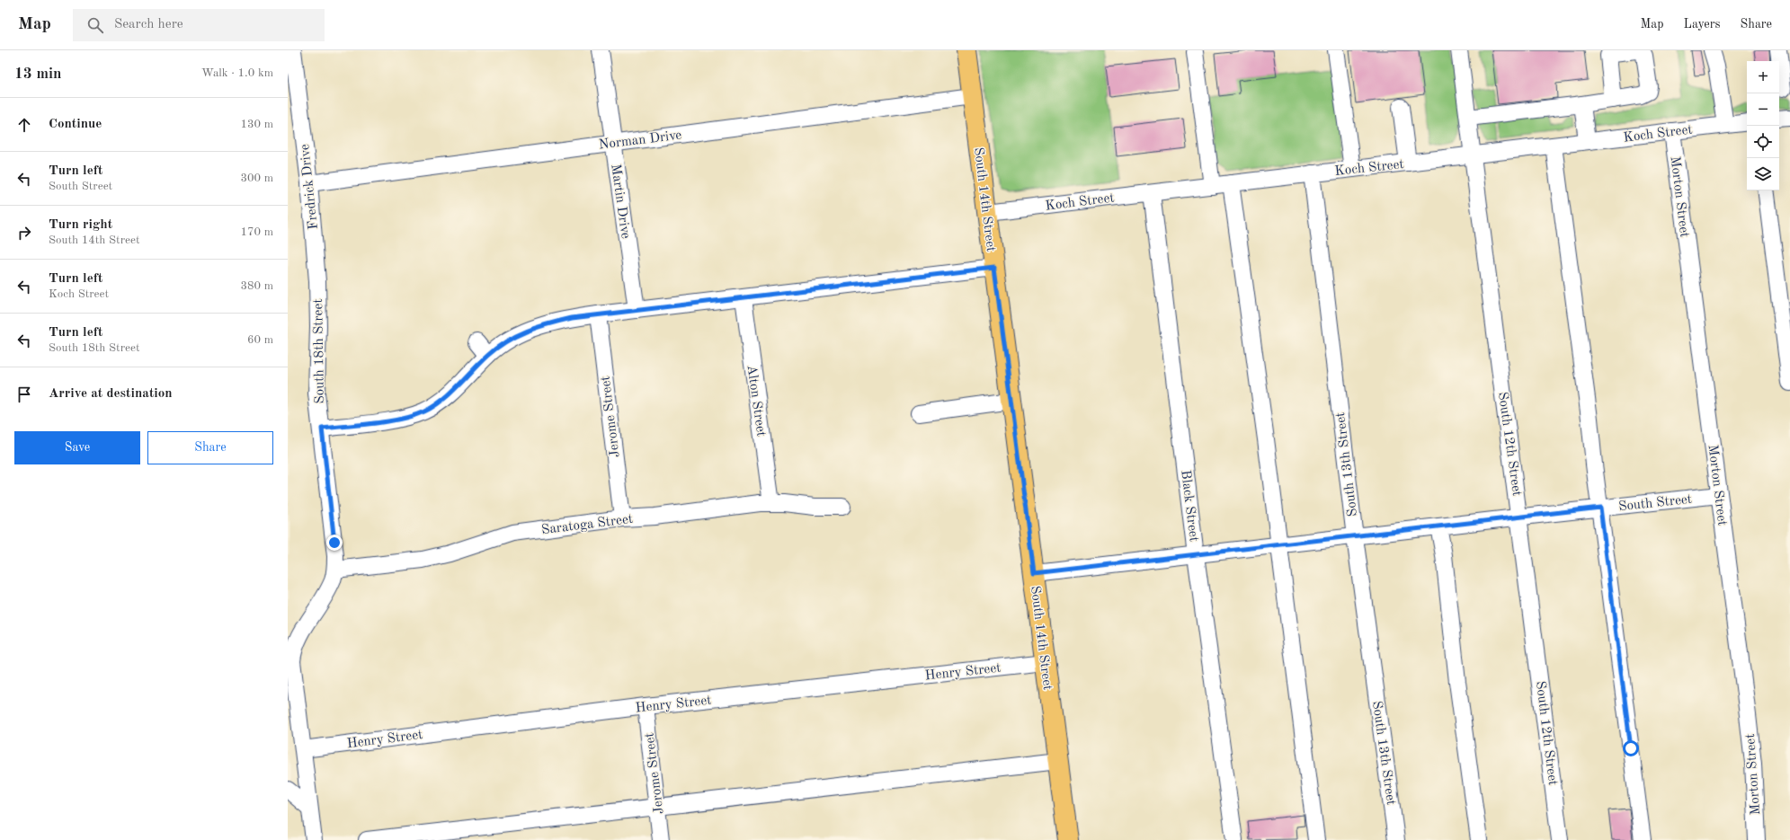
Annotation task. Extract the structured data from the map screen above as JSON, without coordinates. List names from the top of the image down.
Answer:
{
  "streets": {
    "main road": ["South 14th Street"],
    "street": [
      "Koch Street",
      "Norman Drive",
      "Fredrick Drive",
      "Morton Street",
      "Martin Drive",
      "South 18th Street",
      "Alton Street",
      "Jerome Street",
      "South 12th Street",
      "South 13th Street",
      "South Street",
      "Black Street",
      "Saratoga Street",
      "Henry Street"
    ]
  },
  "crossings": [
    ["Koch Street", "Morton Street"],
    ["Koch Street", "South 14th Street"],
    ["Koch Street", "South 12th Street"],
    ["Koch Street", "South 13th Street"],
    ["Koch Street", "Black Street"],
    ["Norman Drive", "Fredrick Drive"],
    ["Norman Drive", "South 14th Street"],
    ["Norman Drive", "Martin Drive"],
    ["Fredrick Drive", "South 18th Street"],
    ["Morton Street", "South Street"],
    ["South 14th Street", "South Street"],
    ["South 14th Street", "Henry Street"],
    ["South 18th Street", "Saratoga Street"],
    ["South 18th Street", "Henry Street"],
    ["Alton Street", "Saratoga Street"],
    ["Jerome Street", "Saratoga Street"],
    ["Jerome Street", "Henry Street"],
    ["South 12th Street", "South Street"],
    ["South 13th Street", "South Street"],
    ["South Street", "Black Street"]
  ],
  "page": {
    "header": "Map",
    "search": "Search here",
    "nav": ["Map", "Layers", "Share"],
    "heading": ["13 min", "Walk · 1.0 km"],
    "map_buttons": ["+", "−"],
    "list": [
      ["Continue", "130 m"],
      ["Turn left", "South Street", "300 m"],
      ["Turn right", "South 14th Street", "170 m"],
      ["Turn left", "Koch Street", "380 m"],
      ["Turn left", "South 18th Street", "60 m"],
      "Arrive at destination"
    ],
    "buttons": ["Save", "Share"]
  }
}
